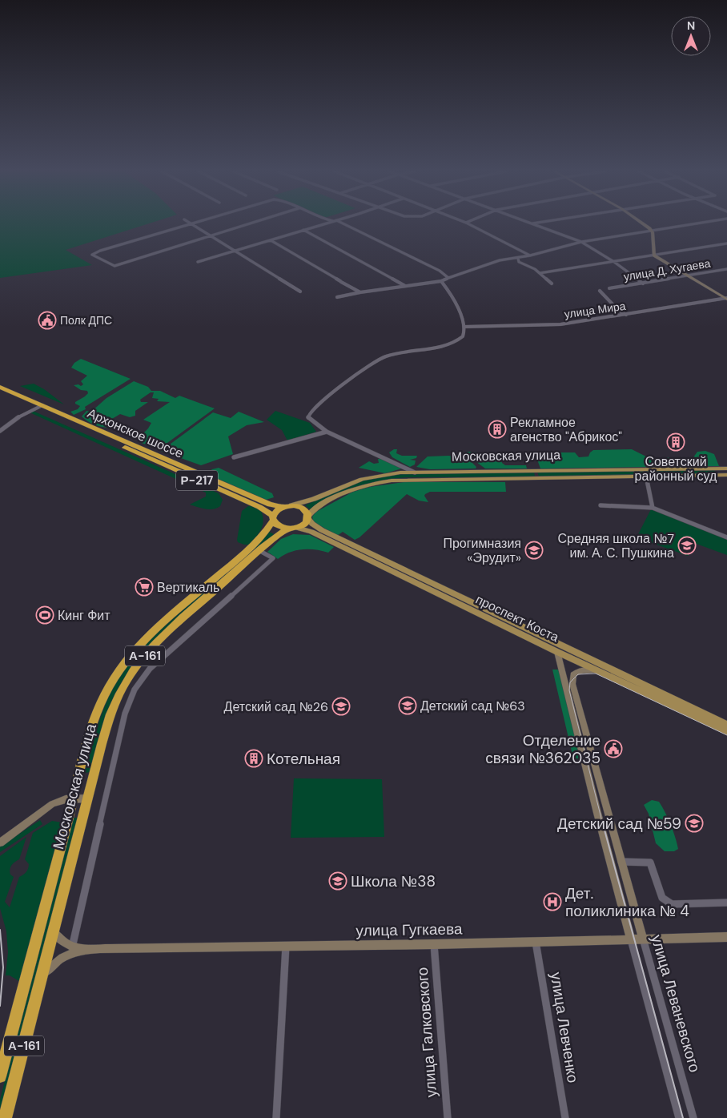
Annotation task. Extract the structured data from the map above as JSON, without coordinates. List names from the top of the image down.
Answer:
{
  "streets": {
    "highway": [
      "Архонское шоссе",
      "Московская улица",
      "Р-217",
      "А-161"
    ],
    "main road": ["проспект Коста"],
    "street": [
      "улица Д. Хугаева",
      "улица Мира",
      "улица Гугкаева",
      "улица Леваневского",
      "улица Левченко",
      "улица Галковского"
    ]
  },
  "crossings": [
    ["Архонское шоссе", "Московская улица"],
    ["Архонское шоссе", "проспект Коста"],
    ["Московская улица", "проспект Коста"],
    ["Московская улица", "улица Гугкаева"],
    ["проспект Коста", "улица Леваневского"],
    ["улица Гугкаева", "улица Леваневского"],
    ["улица Гугкаева", "улица Левченко"],
    ["улица Гугкаева", "улица Галковского"]
  ],
  "places": {
    "public building": ["Полк ДПС", "Отделение связи №362035"],
    "building": ["Рекламное агенство \"Абрикос\"", "Советский районный суд", "Котельная"],
    "school or university": [
      "Средняя школа №7 им. А. С. Пушкина",
      "Прогимназия «Эрудит»",
      "Детский сад №63",
      "Детский сад №26",
      "Детский сад №59",
      "Школа №38"
    ],
    "supermarket": ["Вертикаль"],
    "sports": ["Кинг Фит"],
    "hospital": ["Дет. поликлиника № 4"]
  },
  "north": "top"
}
